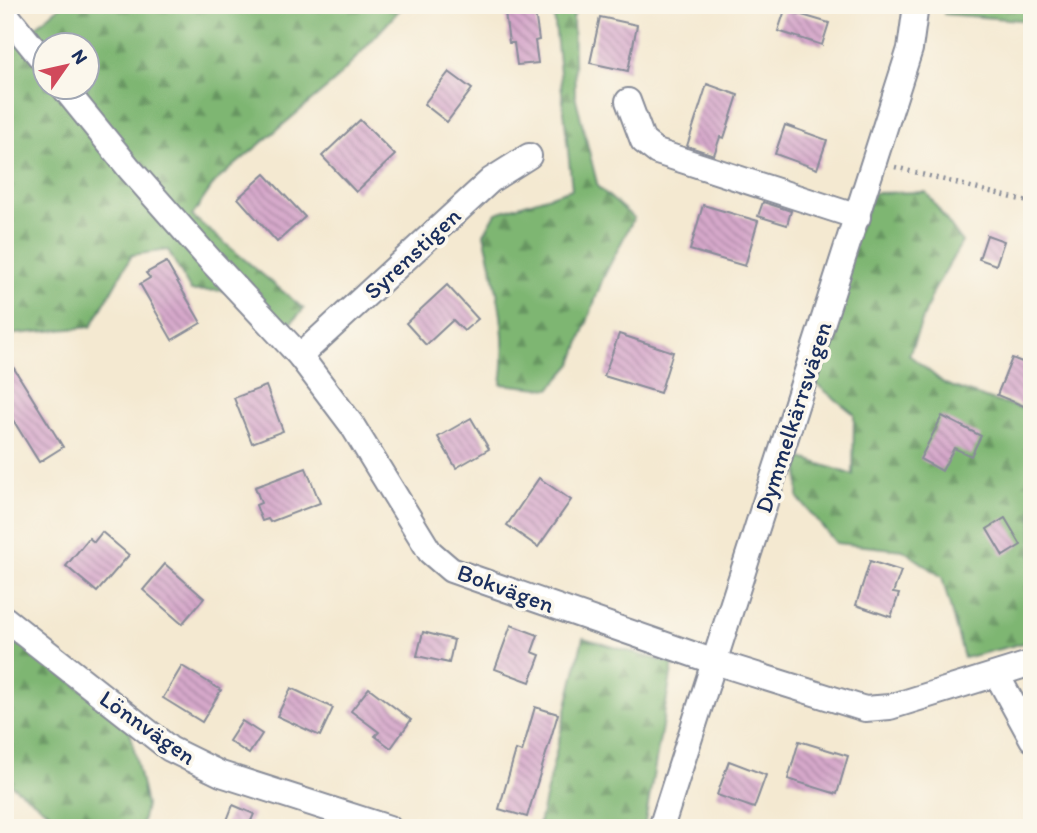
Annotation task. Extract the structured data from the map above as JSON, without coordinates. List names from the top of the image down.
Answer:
{
  "streets": {
    "street": [
      "Syrenstigen",
      "Dymmelkärrsvägen",
      "Bokvägen",
      "Lönnvägen"
    ]
  },
  "crossings": [
    ["Syrenstigen", "Bokvägen"],
    ["Dymmelkärrsvägen", "Bokvägen"]
  ],
  "north": "top right"
}
